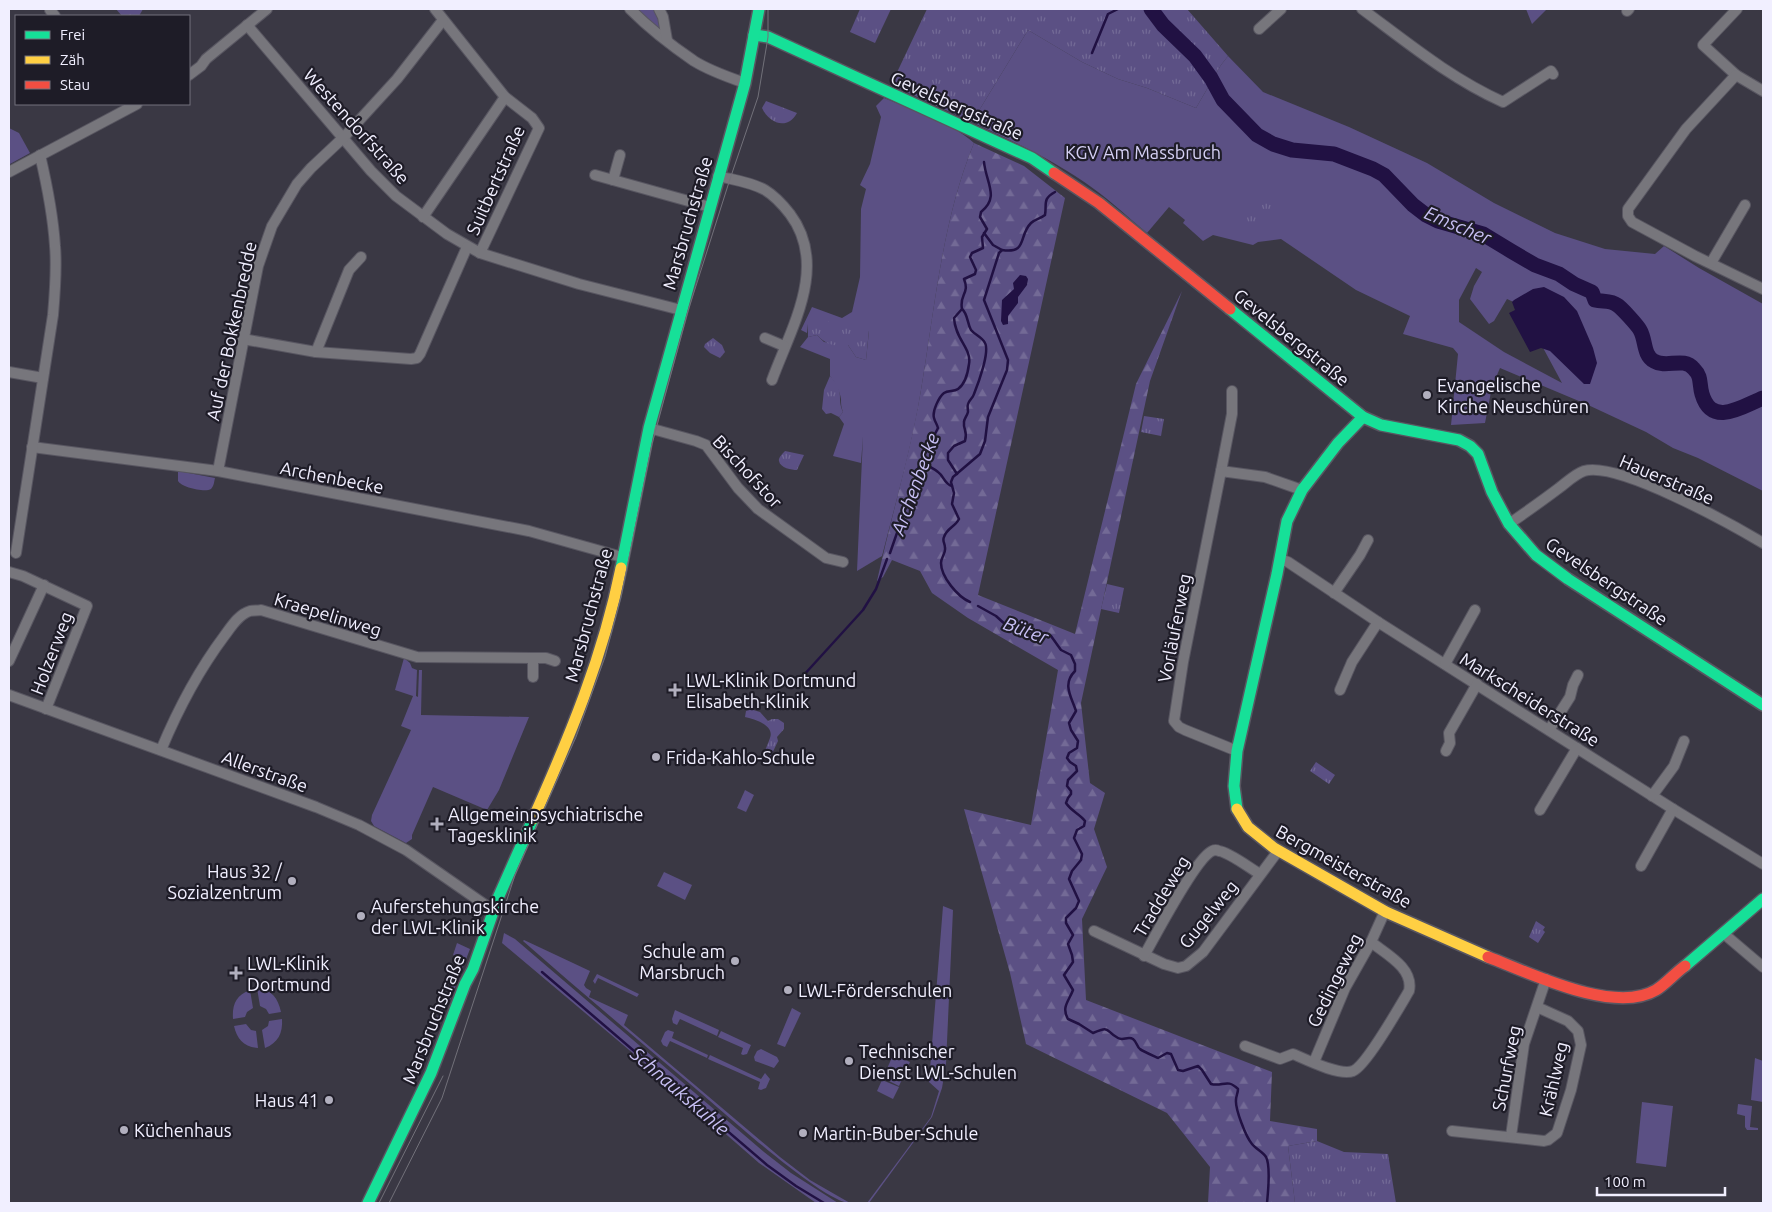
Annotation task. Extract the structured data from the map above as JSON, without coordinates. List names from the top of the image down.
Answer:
{
  "streets": {
    "street": [
      "Gevelsbergstraße",
      "Westendorfstraße",
      "Suitbertstraße",
      "Marsbruchstraße",
      "Auf der Bokkenbredde",
      "Bischofstor",
      "Archenbecke",
      "Hauerstraße",
      "Kraepelinweg",
      "Vorläuferweg",
      "Holzerweg",
      "Markscheiderstraße",
      "Allerstraße",
      "Bergmeisterstraße",
      "Traddeweg",
      "Gugelweg",
      "Gedingeweg",
      "Schurfweg",
      "Krählweg"
    ]
  },
  "crossings": [
    ["Gevelsbergstraße", "Marsbruchstraße"],
    ["Gevelsbergstraße", "Hauerstraße"],
    ["Gevelsbergstraße", "Bergmeisterstraße"],
    ["Westendorfstraße", "Suitbertstraße"],
    ["Westendorfstraße", "Marsbruchstraße"],
    ["Westendorfstraße", "Auf der Bokkenbredde"],
    ["Suitbertstraße", "Auf der Bokkenbredde"],
    ["Marsbruchstraße", "Bischofstor"],
    ["Marsbruchstraße", "Archenbecke"],
    ["Marsbruchstraße", "Allerstraße"],
    ["Auf der Bokkenbredde", "Archenbecke"],
    ["Kraepelinweg", "Allerstraße"],
    ["Vorläuferweg", "Bergmeisterstraße"],
    ["Holzerweg", "Allerstraße"],
    ["Markscheiderstraße", "Bergmeisterstraße"],
    ["Bergmeisterstraße", "Gugelweg"],
    ["Bergmeisterstraße", "Gedingeweg"],
    ["Bergmeisterstraße", "Schurfweg"],
    ["Traddeweg", "Gugelweg"],
    ["Schurfweg", "Krählweg"]
  ],
  "water": [
    "Emscher",
    "Archenbecke",
    "Büter",
    "Schnaukskuhle"
  ],
  "parks": ["KGV Am Massbruch"],
  "places": {
    "other": [
      "Evangelische Kirche Neuschüren",
      "Frida-Kahlo-Schule",
      "Haus 32 / Sozialzentrum",
      "Auferstehungskirche der LWL-Klinik",
      "Schule am Marsbruch",
      "LWL-Förderschulen",
      "Technischer Dienst LWL-Schulen",
      "Haus 41",
      "Küchenhaus",
      "Martin-Buber-Schule"
    ],
    "health": ["LWL-Klinik Dortmund Elisabeth-Klinik", "Allgemeinpsychiatrische Tagesklinik", "LWL-Klinik Dortmund"]
  },
  "legend": ["Frei", "Zäh", "Stau"],
  "scale_bar": "100 m"
}
